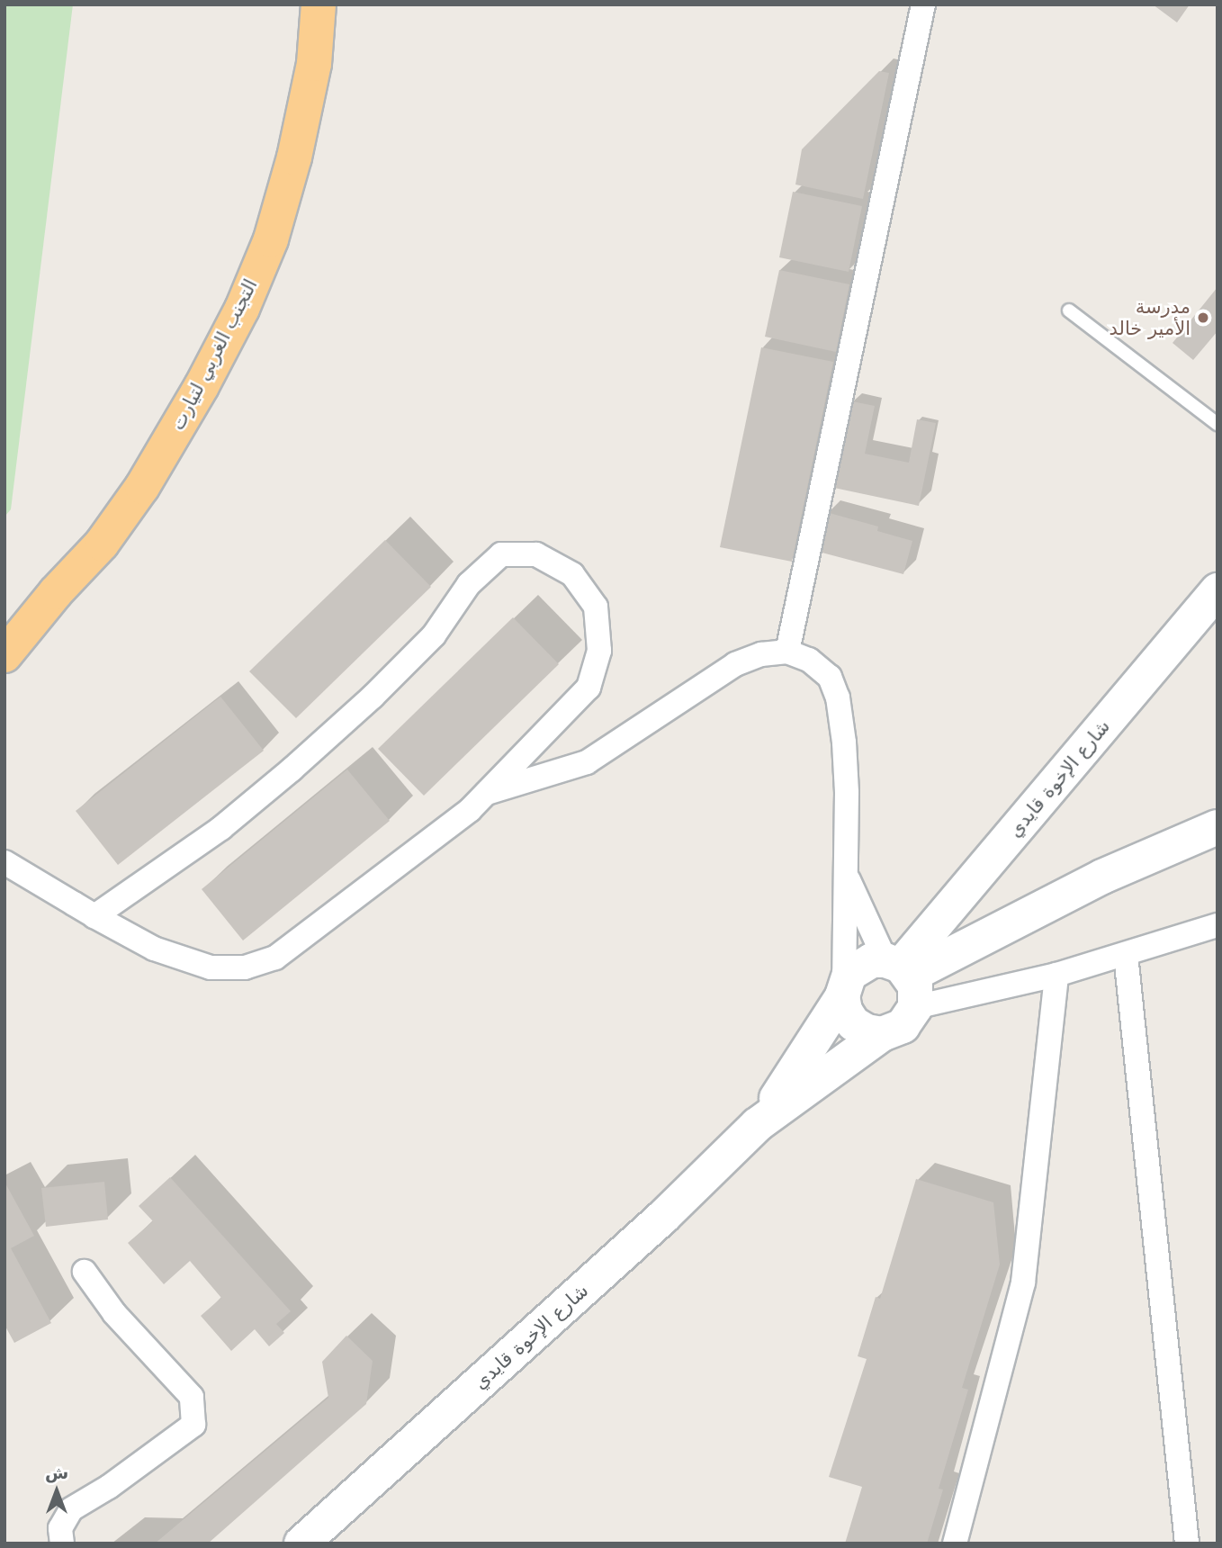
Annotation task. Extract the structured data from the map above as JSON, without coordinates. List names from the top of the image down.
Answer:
{
  "streets": {
    "highway": ["التجنب الغربي لتيارت"],
    "main road": ["شارع الإخوة قايدي"]
  },
  "places": ["مدرسة الأمير خالد"],
  "north": "top"
}
